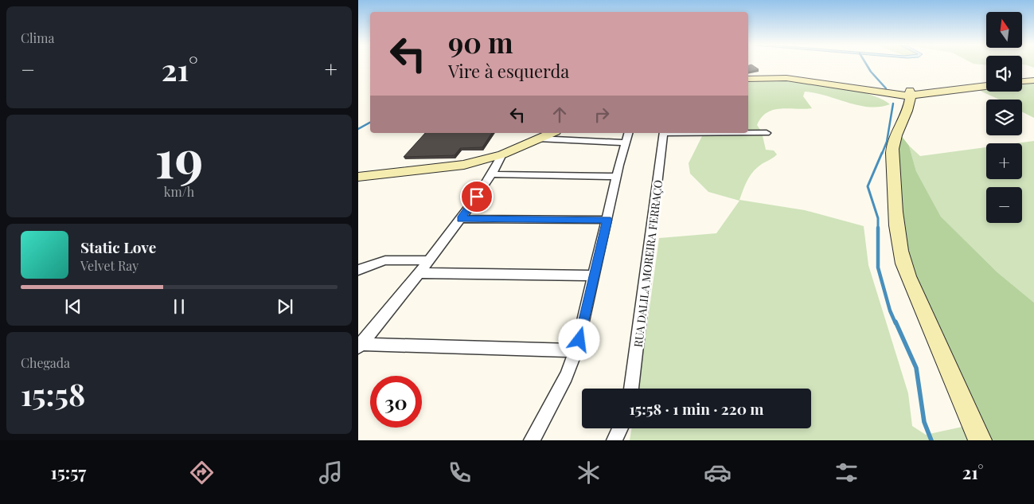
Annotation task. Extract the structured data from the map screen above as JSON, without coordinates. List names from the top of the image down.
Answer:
{
  "streets": {
    "street": ["RUA DALILA MOREIRA FERRAÇO"]
  },
  "north": "top",
  "page": {
    "tile": [
      "Clima",
      ["19", "km/h"],
      ["Chegada", "15:58"]
    ],
    "map_buttons": ["+", "−"],
    "turn": ["90 m", "Vire à esquerda"],
    "heat": ["−", "21°", "+"],
    "song": ["Static Love", "Velvet Ray"],
    "limit": "30",
    "trip": "15:58 · 1 min · 220 m",
    "tabs": ["15:57", "21°"]
  }
}
